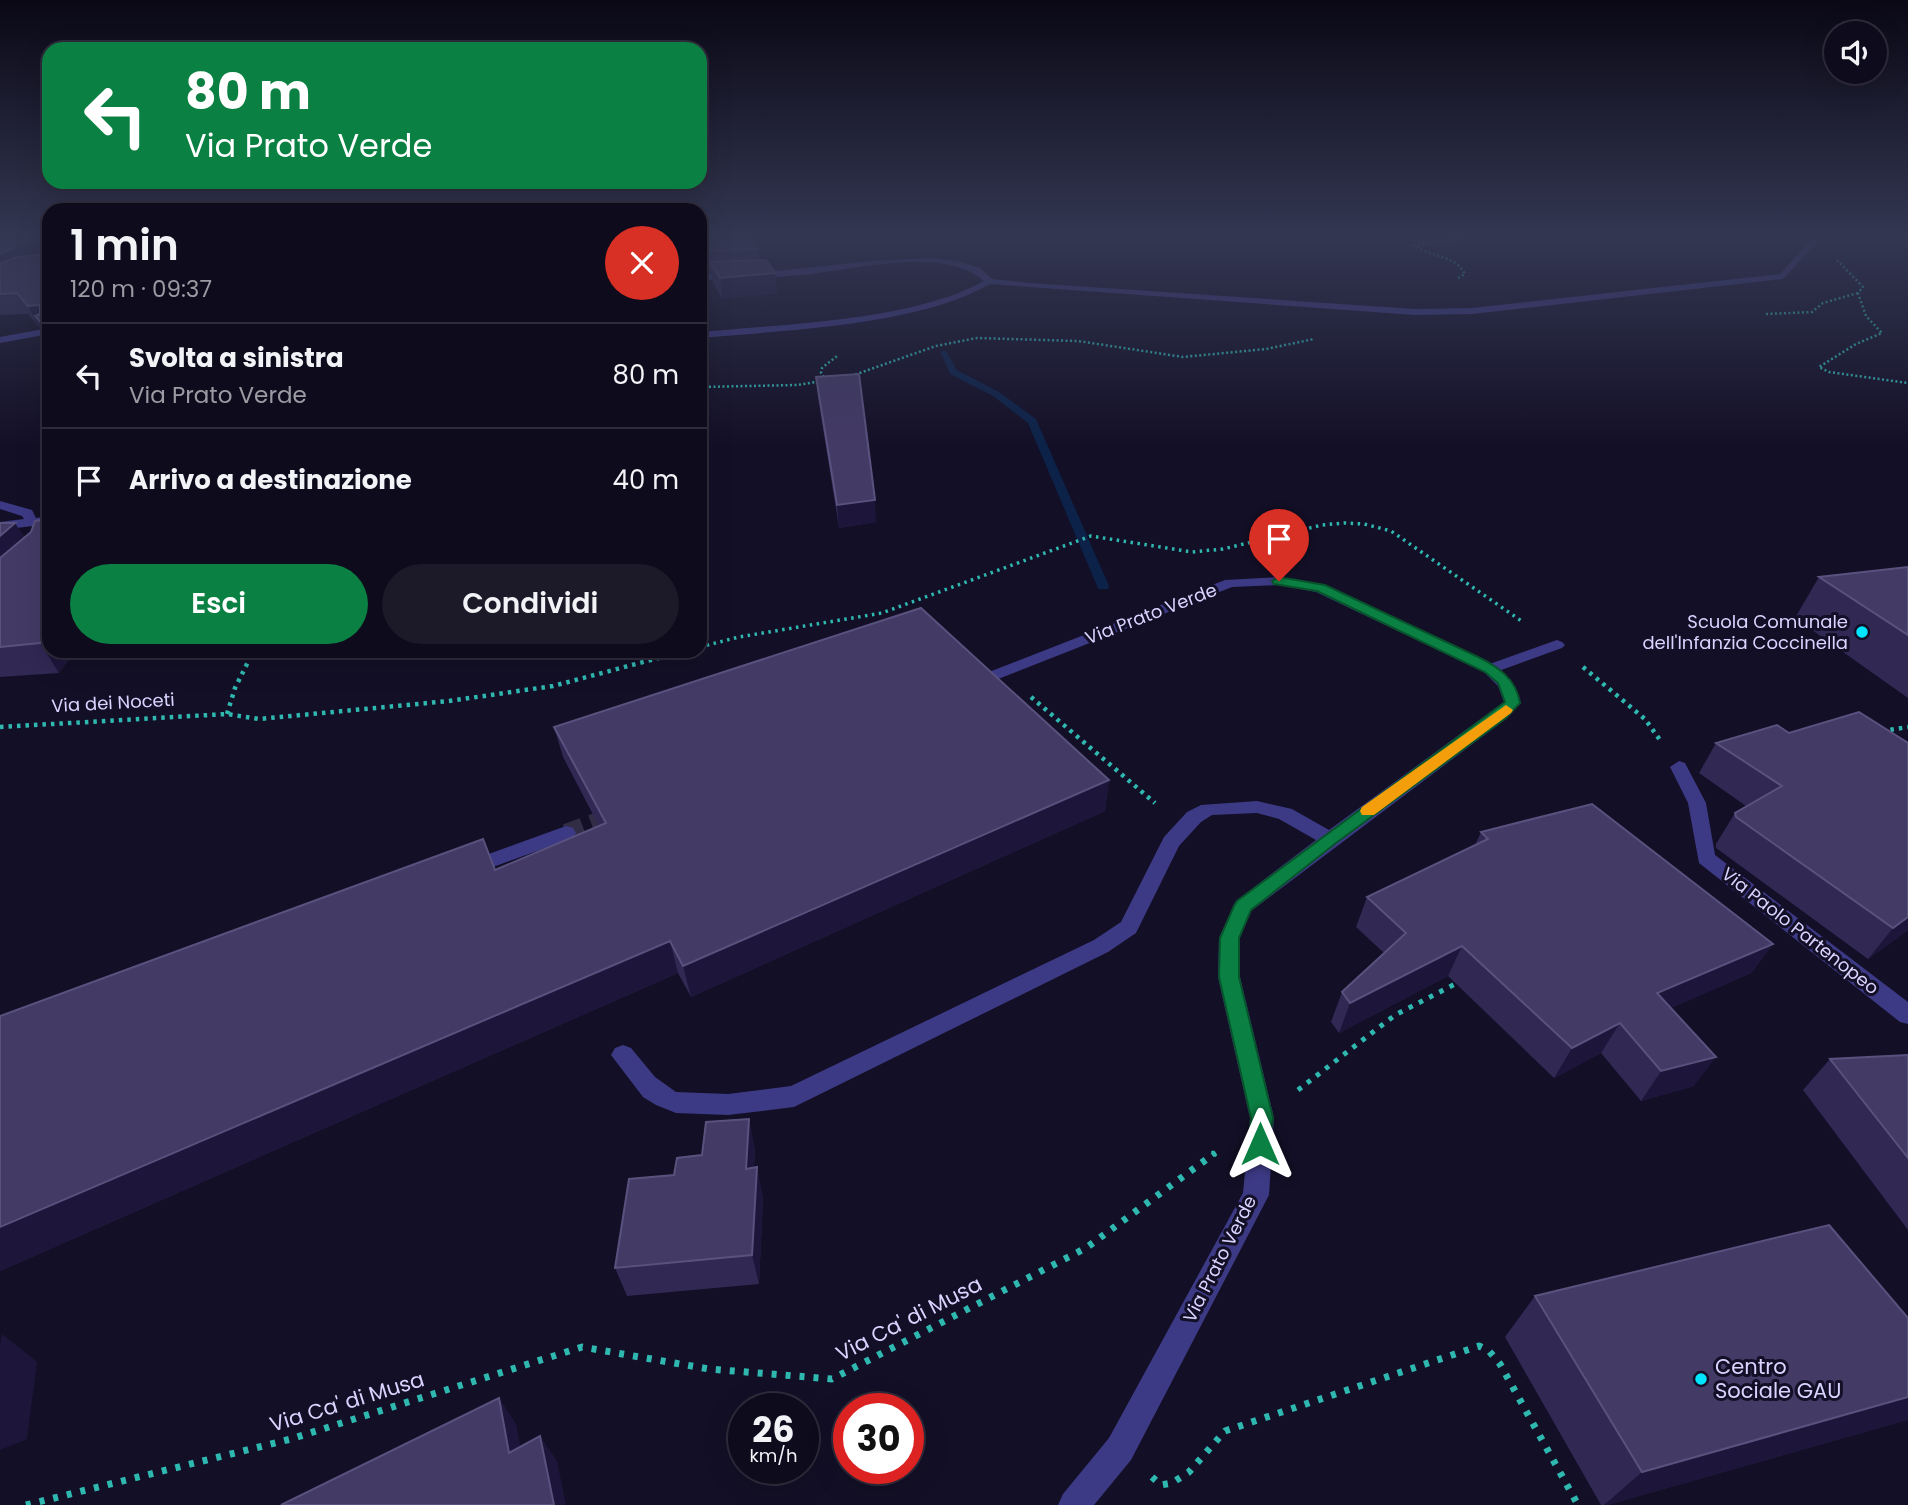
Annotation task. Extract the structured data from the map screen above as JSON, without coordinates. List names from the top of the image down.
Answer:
{
  "streets": {
    "street": ["Via Prato Verde", "Via Paolo Partenopeo"],
    "path": ["Via dei Noceti", "Via Ca' di Musa"]
  },
  "crossings": [
    ["Via Prato Verde", "Via Ca' di Musa"]
  ],
  "places": ["Scuola Comunale dell'Infanzia Coccinella", "Centro Sociale GAU"],
  "page": {
    "turn": ["80 m", "Via Prato Verde"],
    "heading": ["1 min", "120 m · 09:37"],
    "list": [
      {
        "name": "Svolta a sinistra",
        "note": "Via Prato Verde",
        "value": "80 m"
      },
      {
        "name": "Arrivo a destinazione",
        "value": "40 m"
      }
    ],
    "buttons": ["Esci", "Condividi"],
    "speed": "26 km/h",
    "limit": "30"
  }
}
